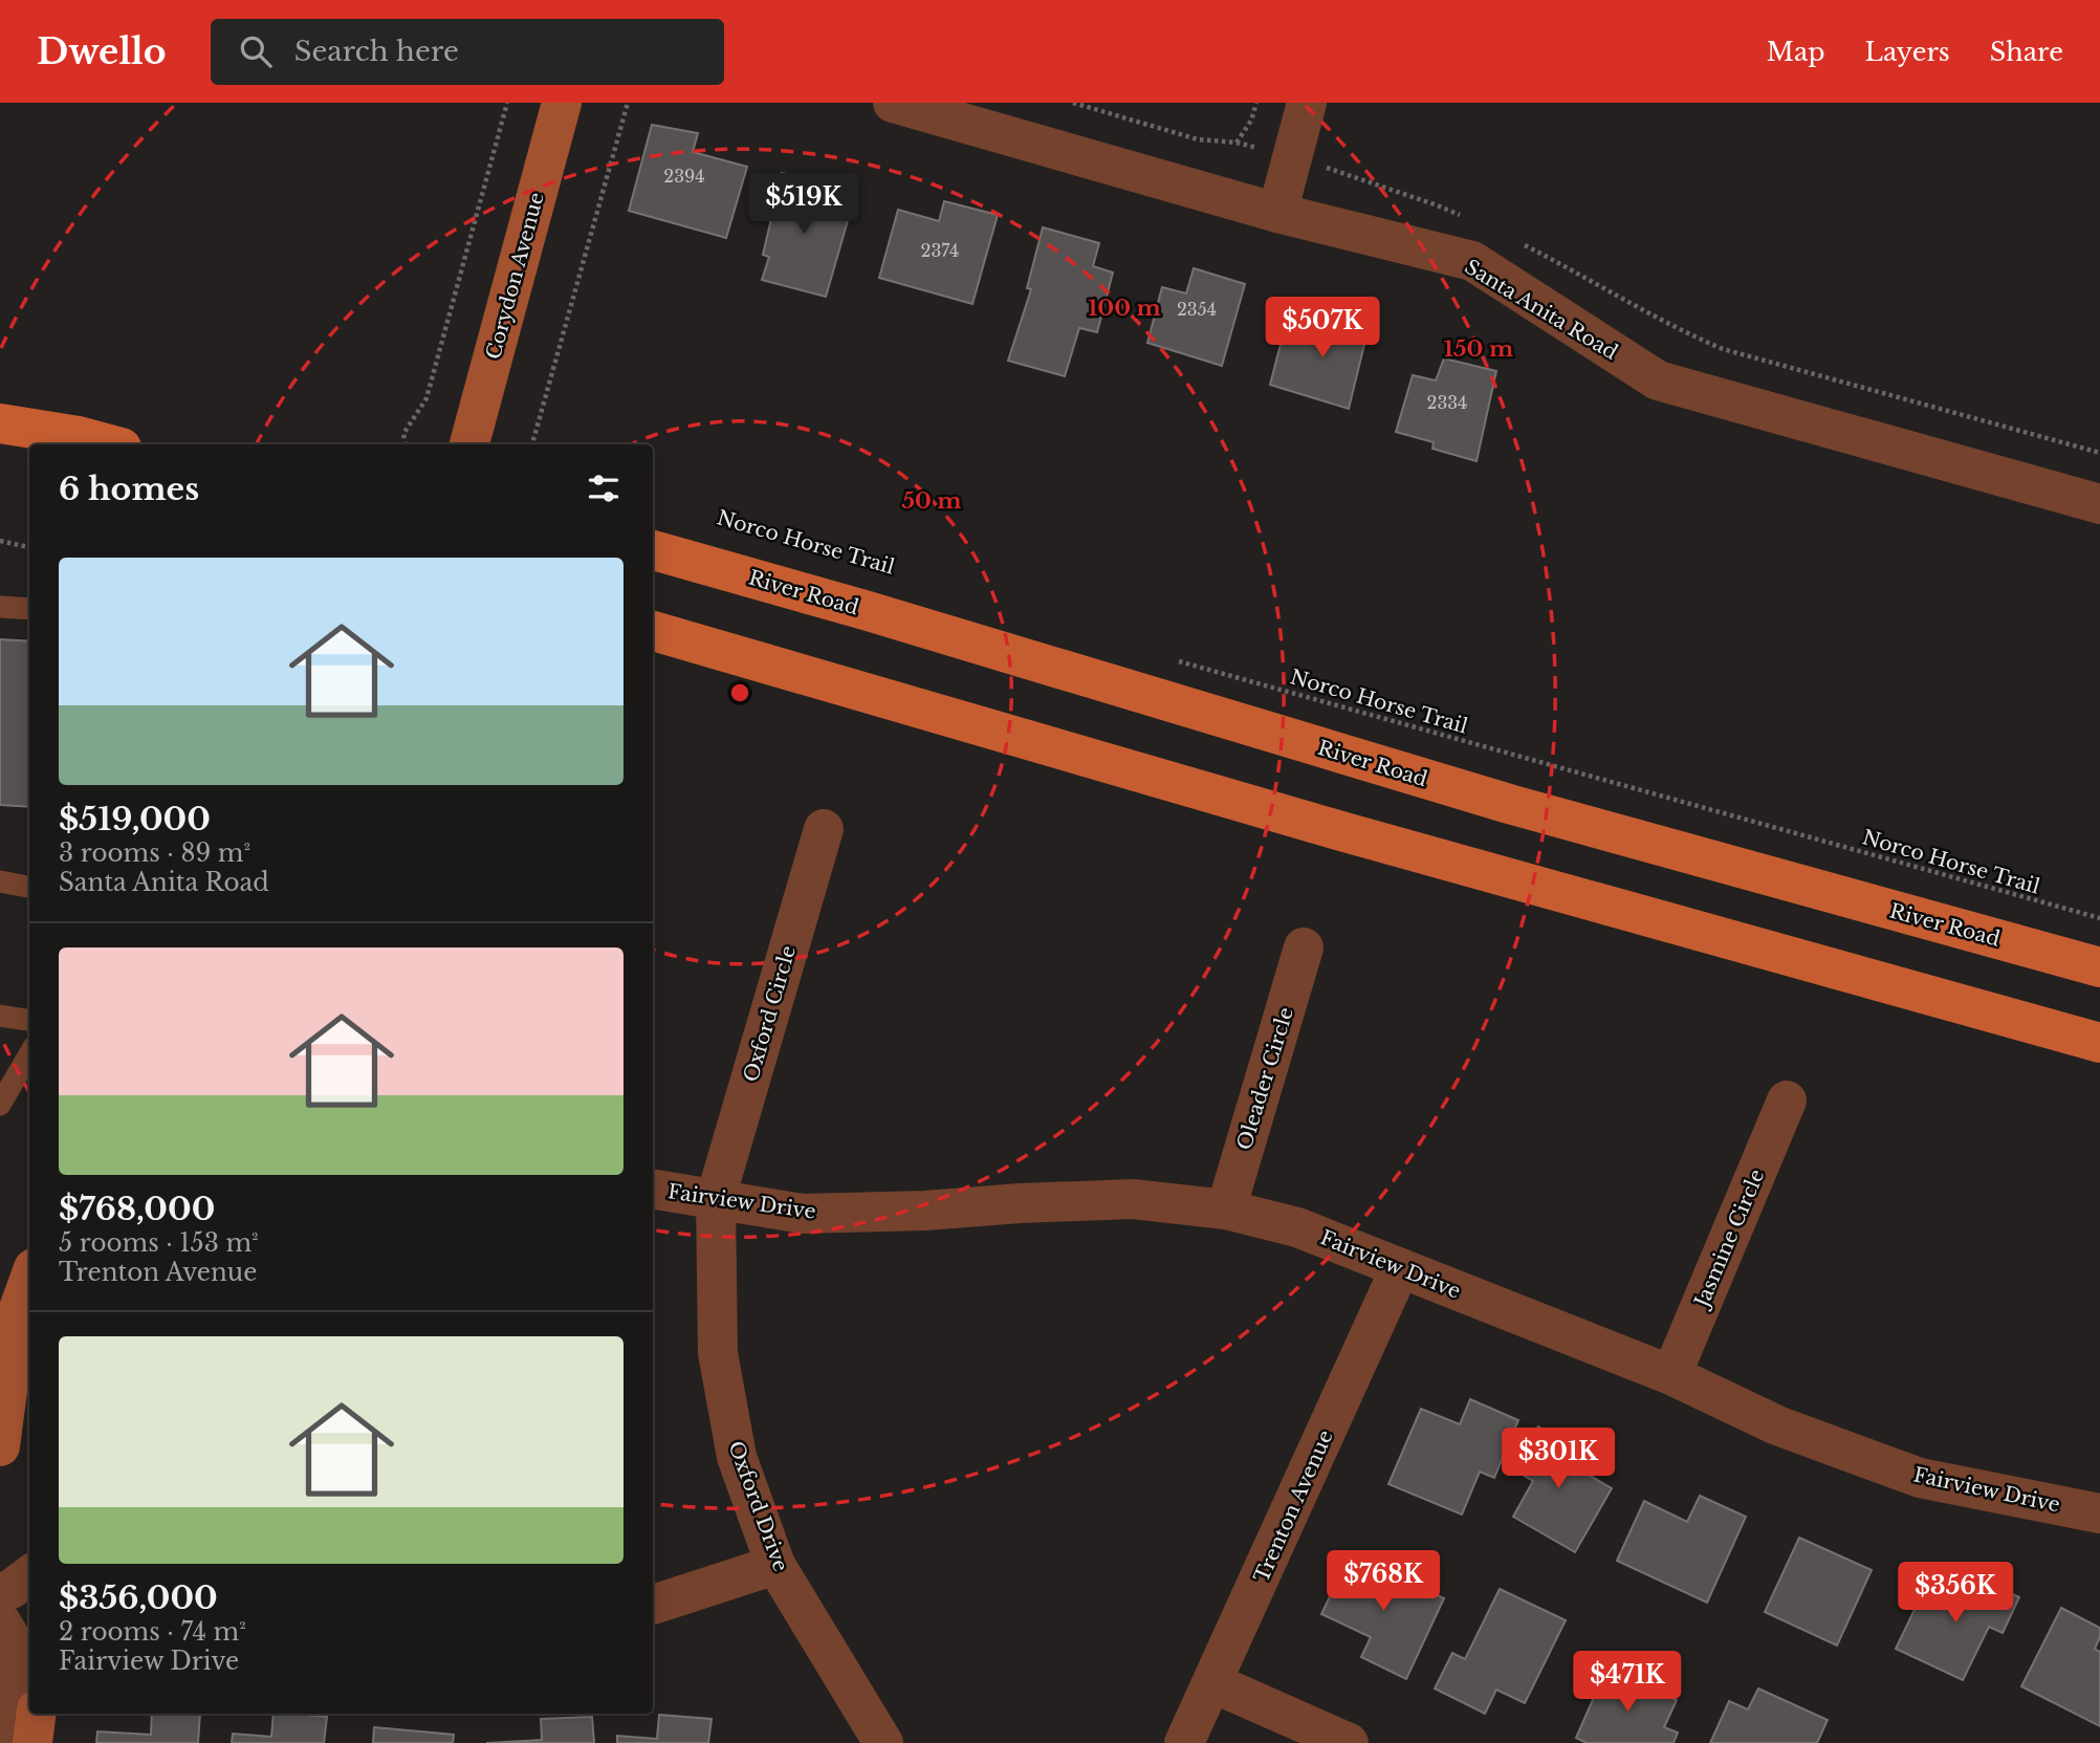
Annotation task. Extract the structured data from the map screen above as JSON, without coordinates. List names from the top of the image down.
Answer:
{
  "streets": {
    "main road": ["Corydon Avenue", "River Road"],
    "street": [
      "Santa Anita Road",
      "Oxford Circle",
      "Oleader Circle",
      "Fairview Drive",
      "Jasmine Circle",
      "Oxford Drive",
      "Trenton Avenue"
    ],
    "path": ["Norco Horse Trail"]
  },
  "crossings": [
    ["Oxford Circle", "Fairview Drive"],
    ["Oxford Circle", "Oxford Drive"],
    ["Oleader Circle", "Fairview Drive"],
    ["Fairview Drive", "Jasmine Circle"],
    ["Fairview Drive", "Oxford Drive"],
    ["Fairview Drive", "Trenton Avenue"]
  ],
  "house_numbers": [
    "2394",
    "2374",
    "2354",
    "2334"
  ],
  "page": {
    "header": "Dwello",
    "search": "Search here",
    "nav": ["Map", "Layers", "Share"],
    "price": [
      "$519K",
      "$507K",
      "$301K",
      "$768K",
      "$356K",
      "$471K"
    ],
    "heading": "6 homes",
    "list": [
      {
        "name": "$519,000",
        "note": "3 rooms · 89 m² · Santa Anita Road"
      },
      {
        "name": "$768,000",
        "note": "5 rooms · 153 m² · Trenton Avenue"
      },
      {
        "name": "$356,000",
        "note": "2 rooms · 74 m² · Fairview Drive"
      }
    ]
  },
  "rings": ["100 m", "150 m", "50 m"]
}
